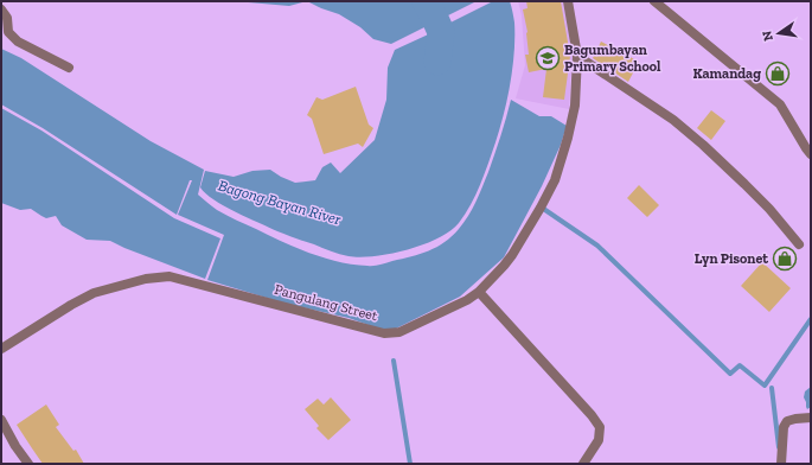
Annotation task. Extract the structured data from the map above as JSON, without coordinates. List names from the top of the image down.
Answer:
{
  "streets": {
    "street": ["Pangulang Street"]
  },
  "water": ["Bagong Bayan River"],
  "places": {
    "school or university": ["Bagumbayan Primary School"],
    "shop": ["Kamandag", "Lyn Pisonet"]
  },
  "north": "left"
}
